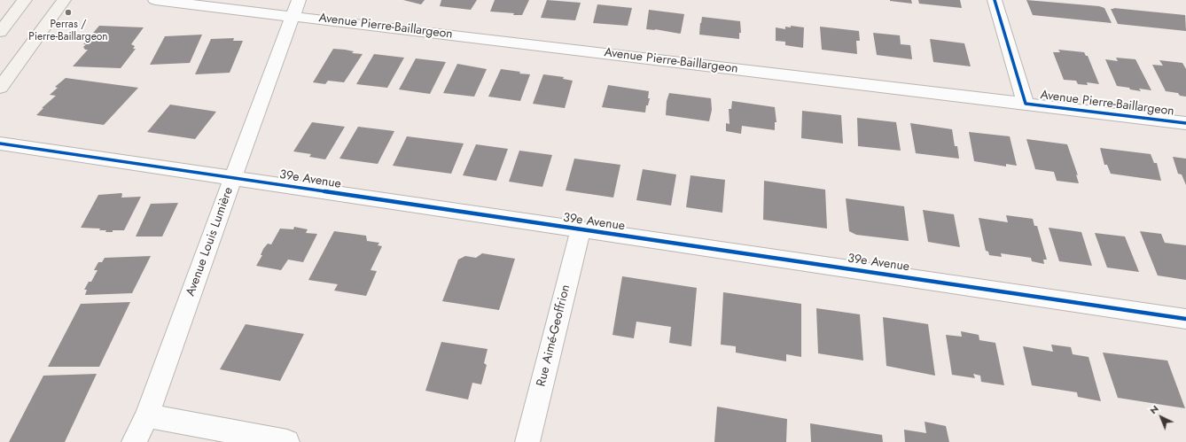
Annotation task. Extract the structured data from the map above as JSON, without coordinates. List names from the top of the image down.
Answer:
{
  "streets": {
    "street": [
      "Avenue Pierre-Baillargeon",
      "39e Avenue",
      "Avenue Louis Lumière",
      "Rue Aimé-Geoffrion"
    ]
  },
  "crossings": [
    ["Avenue Pierre-Baillargeon", "Avenue Louis Lumière"],
    ["39e Avenue", "Avenue Louis Lumière"],
    ["39e Avenue", "Rue Aimé-Geoffrion"]
  ],
  "places": ["Perras / Pierre-Baillargeon"],
  "north": "top left"
}
